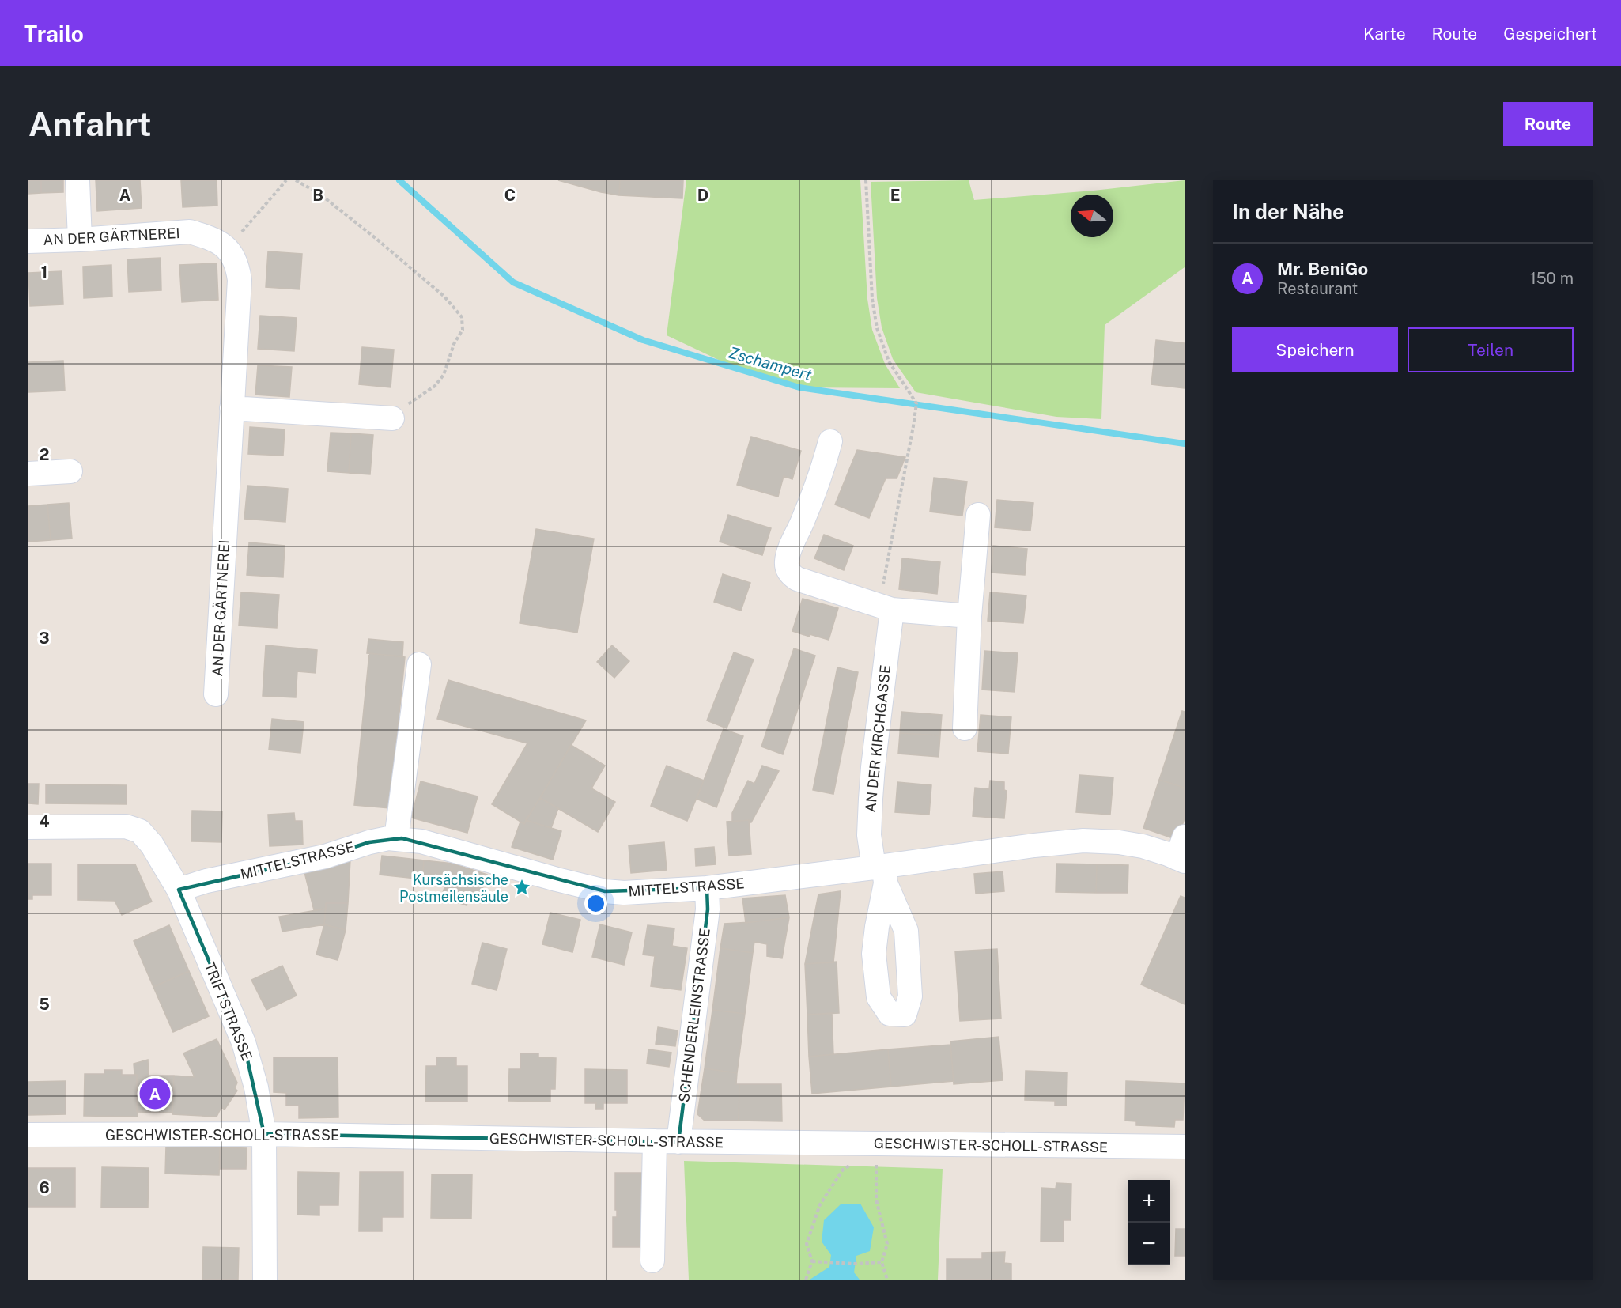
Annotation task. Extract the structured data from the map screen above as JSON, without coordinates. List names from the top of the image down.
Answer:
{
  "streets": {
    "street": [
      "AN DER GÄRTNEREI",
      "AN DER KIRCHGASSE",
      "MITTELSTRASSE",
      "TRIFTSTRASSE",
      "SCHENDERLEINSTRASSE",
      "GESCHWISTER-SCHOLL-STRASSE"
    ]
  },
  "crossings": [
    ["AN DER KIRCHGASSE", "MITTELSTRASSE"],
    ["MITTELSTRASSE", "TRIFTSTRASSE"],
    ["MITTELSTRASSE", "SCHENDERLEINSTRASSE"],
    ["TRIFTSTRASSE", "GESCHWISTER-SCHOLL-STRASSE"],
    ["SCHENDERLEINSTRASSE", "GESCHWISTER-SCHOLL-STRASSE"]
  ],
  "water": ["Zschampert"],
  "places": {
    "place": ["Kursächsische Postmeilensäule"]
  },
  "north": "left",
  "page": {
    "header": "Trailo",
    "nav": ["Karte", "Route", "Gespeichert"],
    "buttons": [
      "Route",
      ["Speichern", "Teilen"]
    ],
    "title": "Anfahrt",
    "heading": "In der Nähe",
    "list": [
      {
        "mark": "A",
        "name": "Mr. BeniGo",
        "note": "Restaurant",
        "value": "150 m"
      }
    ],
    "pins": "A",
    "map_buttons": ["+", "−"]
  },
  "grid": {
    "columns": [
      "A",
      "B",
      "C",
      "D",
      "E"
    ],
    "rows": [
      "1",
      "2",
      "3",
      "4",
      "5",
      "6"
    ]
  }
}
